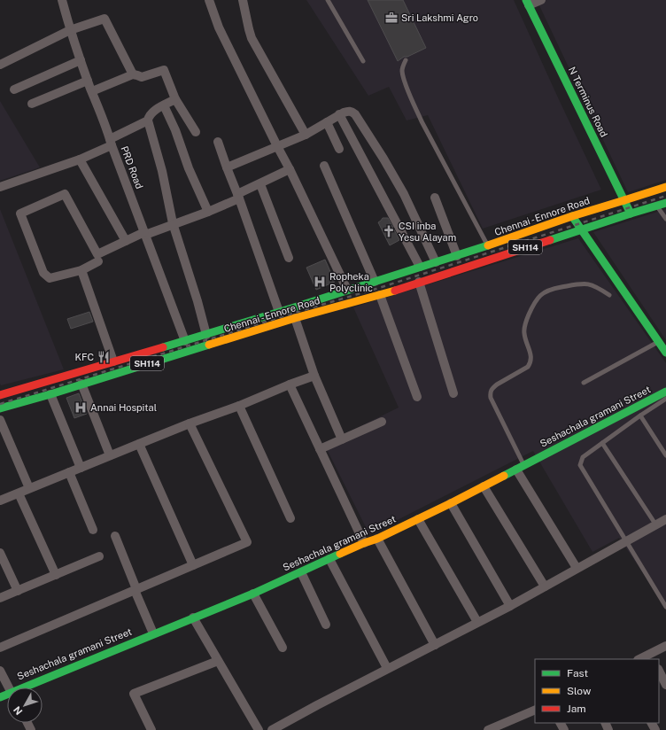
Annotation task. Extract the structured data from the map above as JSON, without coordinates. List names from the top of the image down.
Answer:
{
  "streets": {
    "main road": [
      "N Terminus Road",
      "Chennai - Ennore Road",
      "SH114",
      "Seshachala gramani Street"
    ],
    "street": ["PRD Road"]
  },
  "crossings": [
    ["N Terminus Road", "Chennai - Ennore Road"],
    ["PRD Road", "Chennai - Ennore Road"]
  ],
  "places": {
    "office": ["Sri Lakshmi Agro"],
    "church": ["CSI inba Yesu Alayam"],
    "hospital": ["Ropheka Polyclinic", "Annai Hospital"],
    "restaurant": ["KFC"]
  },
  "legend": ["Fast", "Slow", "Jam"],
  "north": "bottom left"
}
